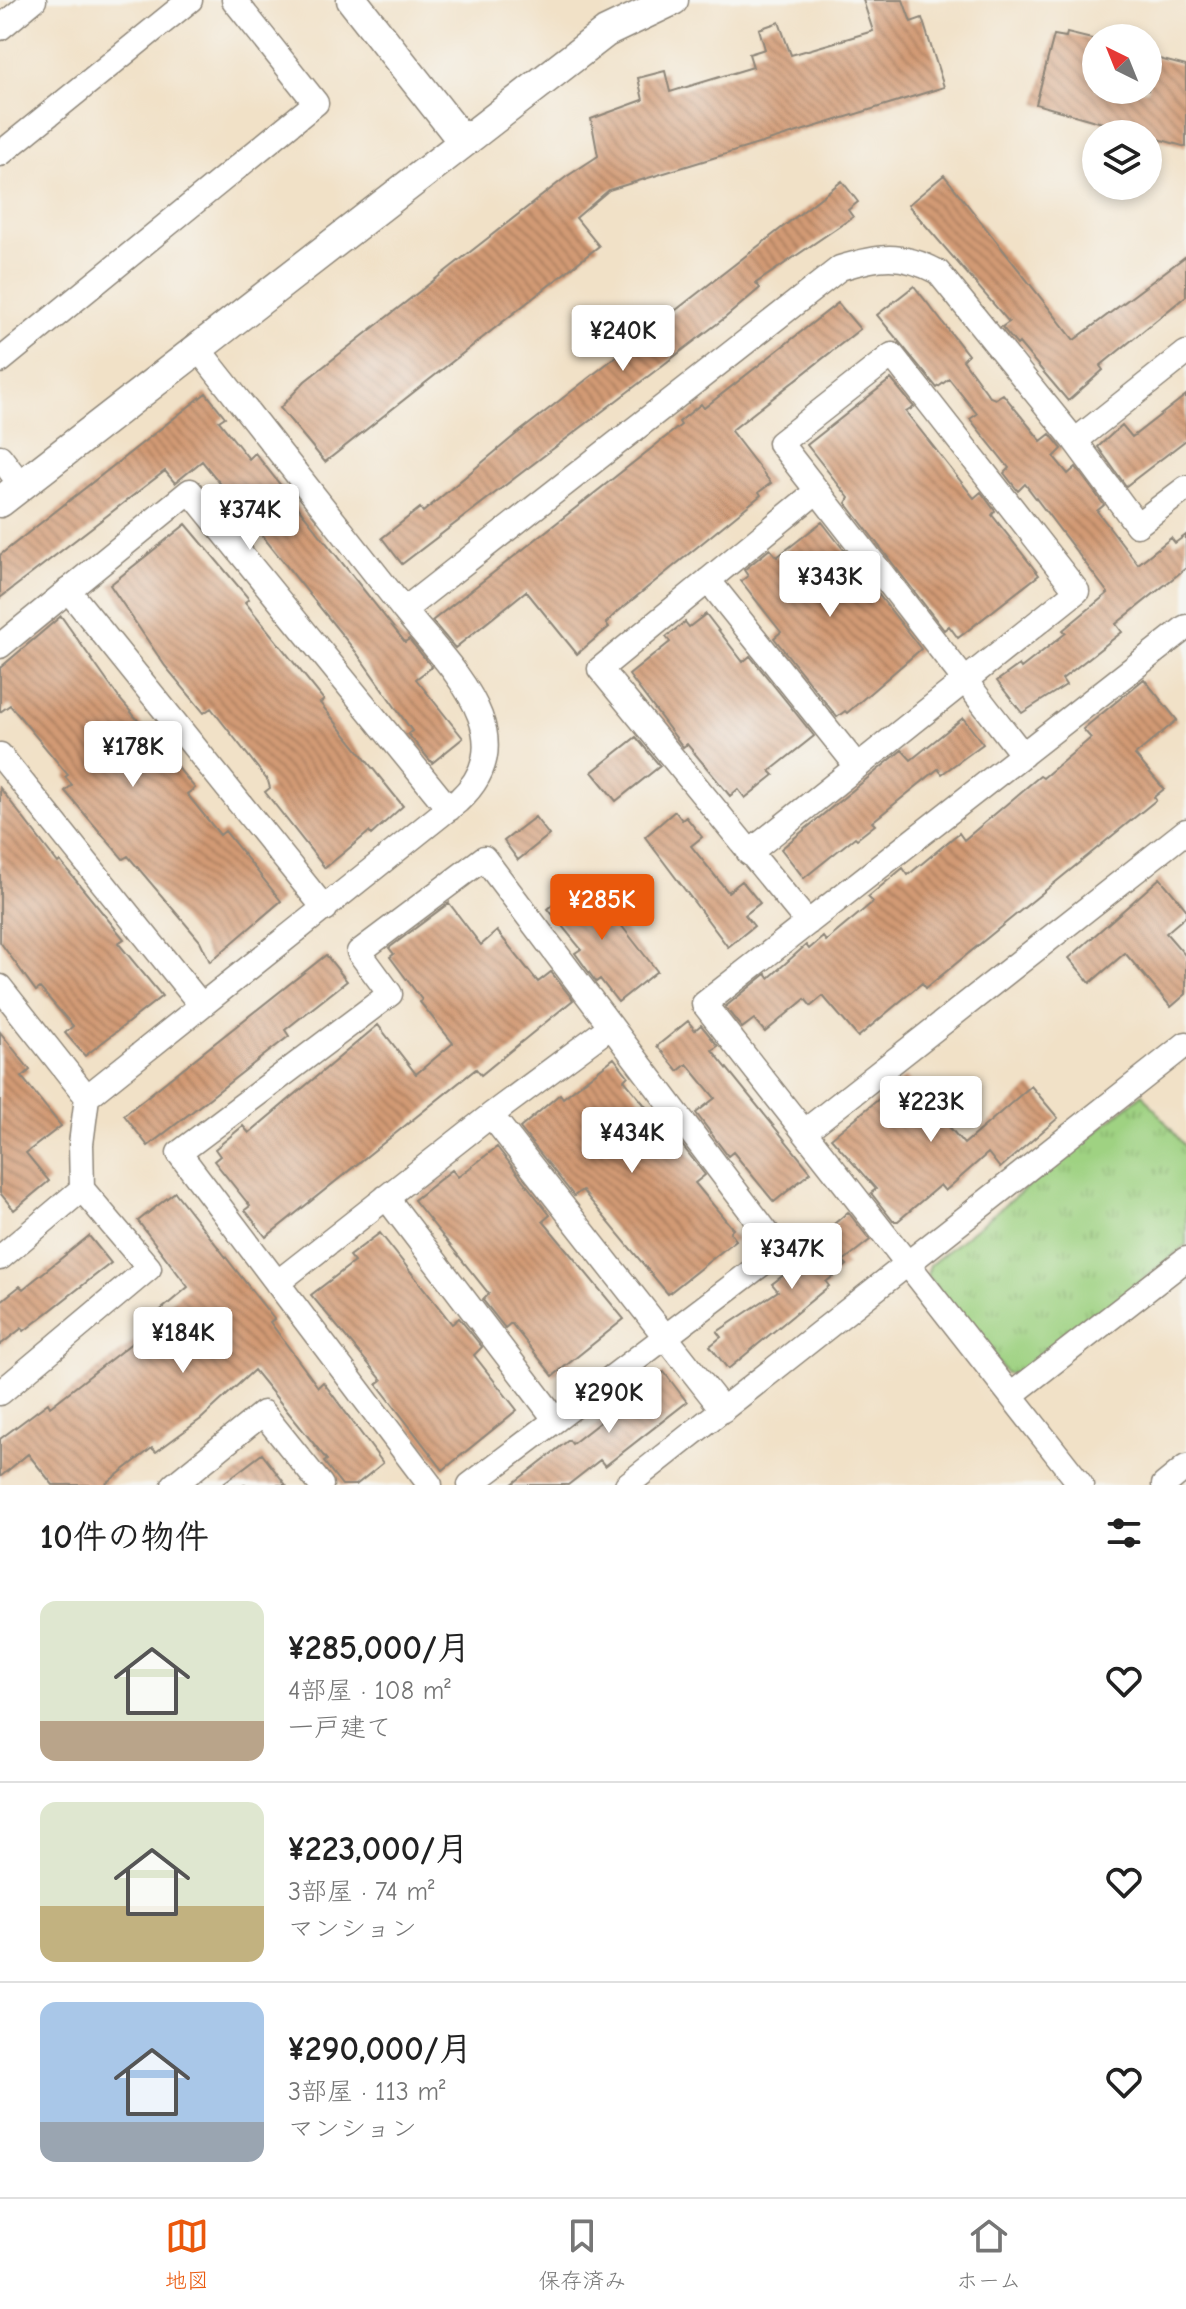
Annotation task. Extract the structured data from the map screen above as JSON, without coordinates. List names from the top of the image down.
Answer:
{
  "north": "top left",
  "page": {
    "price": [
      "¥240K",
      "¥374K",
      "¥343K",
      "¥178K",
      "¥285K",
      "¥223K",
      "¥434K",
      "¥347K",
      "¥184K",
      "¥290K"
    ],
    "heading": "10件の物件",
    "list": [
      {
        "name": "¥285,000/月",
        "note": "4部屋 · 108 m² · 一戸建て"
      },
      {
        "name": "¥223,000/月",
        "note": "3部屋 · 74 m² · マンション"
      },
      {
        "name": "¥290,000/月",
        "note": "3部屋 · 113 m² · マンション"
      }
    ],
    "tabs": ["地図", "保存済み", "ホーム"]
  }
}
